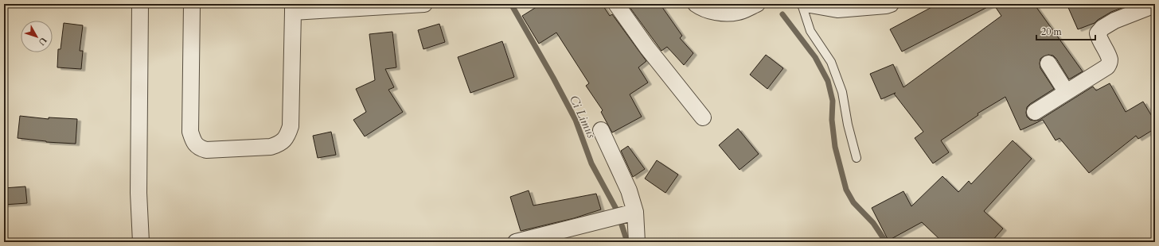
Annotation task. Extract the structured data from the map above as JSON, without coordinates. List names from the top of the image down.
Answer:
{
  "water": ["Ci Limus"],
  "scale_bar": "20 m",
  "north": "bottom right"
}
